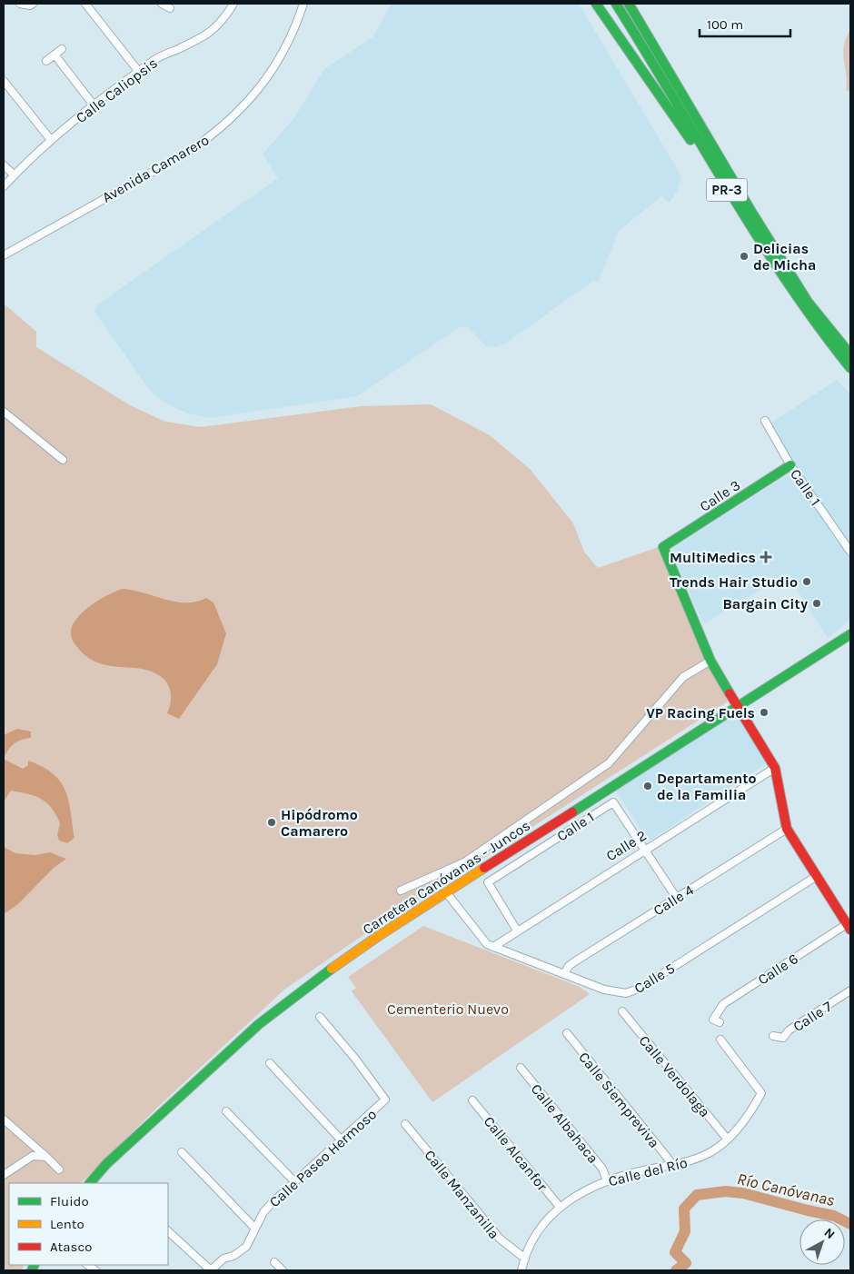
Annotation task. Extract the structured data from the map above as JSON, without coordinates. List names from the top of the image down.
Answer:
{
  "streets": {
    "main road": ["PR-3", "Calle 3", "Carretera Canóvanas - Juncos"],
    "street": [
      "Calle Caliopsis",
      "Avenida Camarero",
      "Calle 1",
      "Calle 2",
      "Calle 4",
      "Calle 6",
      "Calle 5",
      "Calle 7",
      "Calle Verdolaga",
      "Calle Siempreviva",
      "Calle Albahaca",
      "Calle Alcanfor",
      "Calle Paseo Hermoso",
      "Calle del Río",
      "Calle Manzanilla"
    ]
  },
  "crossings": [
    ["Calle 1", "Calle 3"],
    ["Calle 1", "Calle 2"],
    ["Calle 1", "Calle 4"],
    ["Calle 2", "Calle 5"],
    ["Carretera Canóvanas - Juncos", "Calle 5"],
    ["Calle 4", "Calle 5"],
    ["Calle Verdolaga", "Calle del Río"],
    ["Calle Siempreviva", "Calle del Río"],
    ["Calle Albahaca", "Calle del Río"],
    ["Calle Alcanfor", "Calle del Río"],
    ["Calle del Río", "Calle Manzanilla"]
  ],
  "water": ["Río Canóvanas"],
  "parks": ["Cementerio Nuevo"],
  "places": {
    "other": [
      "Delicias de Micha",
      "Trends Hair Studio",
      "Bargain City",
      "VP Racing Fuels",
      "Departamento de la Familia",
      "Hipódromo Camarero"
    ],
    "health": ["MultiMedics"]
  },
  "legend": ["Fluido", "Lento", "Atasco"],
  "scale_bar": "100 m",
  "north": "top right"
}
